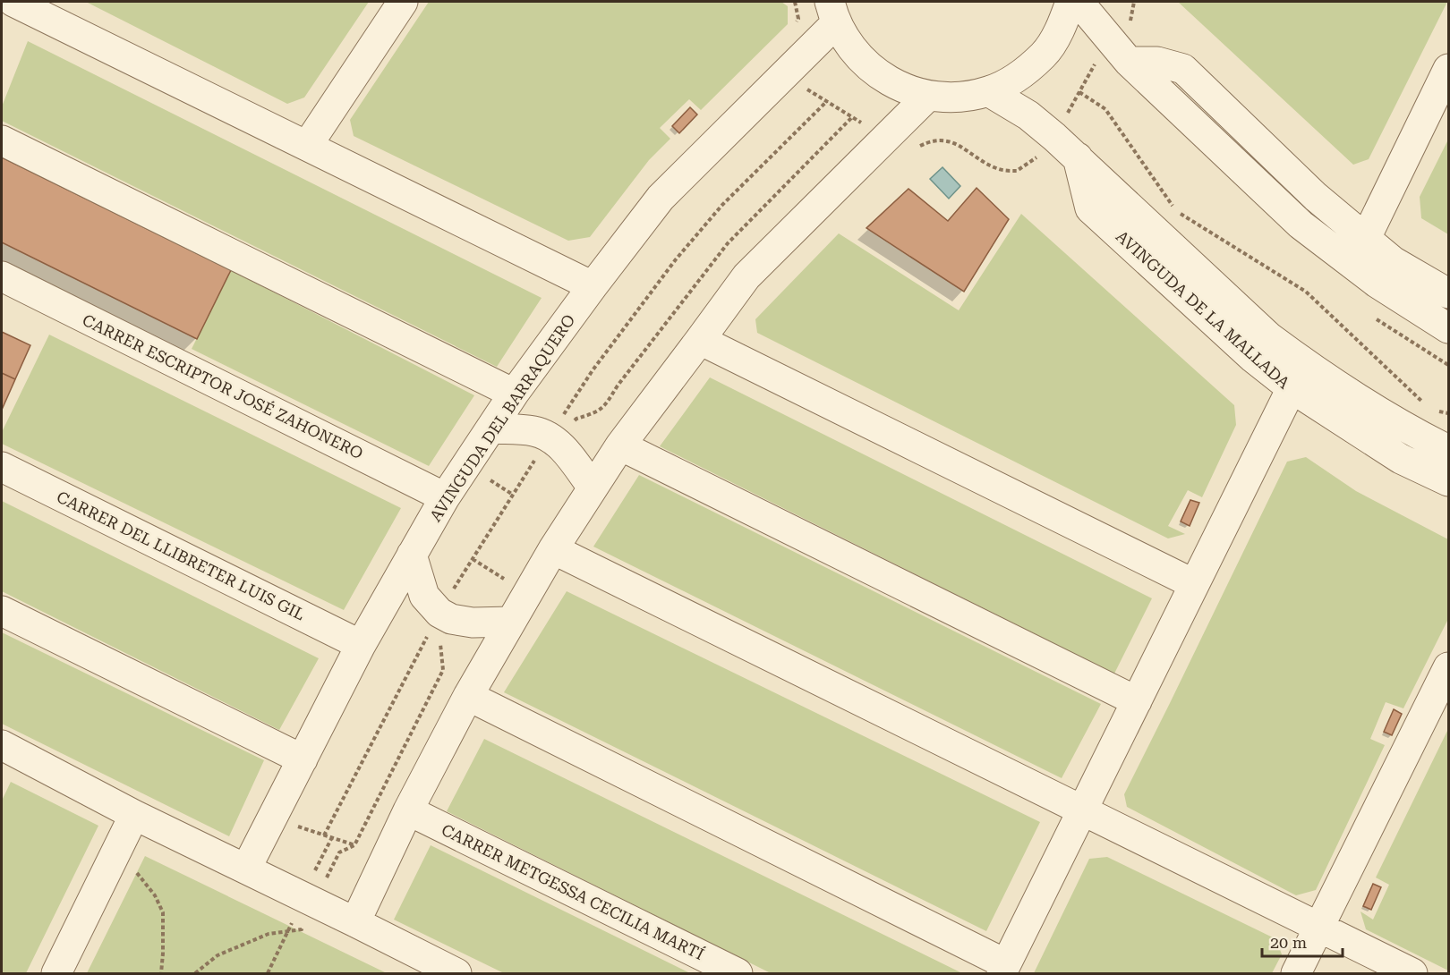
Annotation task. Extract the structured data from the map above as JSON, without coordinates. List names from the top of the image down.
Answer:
{
  "streets": {
    "street": [
      "AVINGUDA DE LA MALLADA",
      "CARRER ESCRIPTOR JOSÉ ZAHONERO",
      "AVINGUDA DEL BARRAQUERO",
      "CARRER DEL LLIBRETER LUIS GIL",
      "CARRER METGESSA CECILIA MARTÍ"
    ]
  },
  "crossings": [
    ["CARRER ESCRIPTOR JOSÉ ZAHONERO", "AVINGUDA DEL BARRAQUERO"],
    ["AVINGUDA DEL BARRAQUERO", "CARRER DEL LLIBRETER LUIS GIL"]
  ],
  "scale_bar": "20 m"
}
